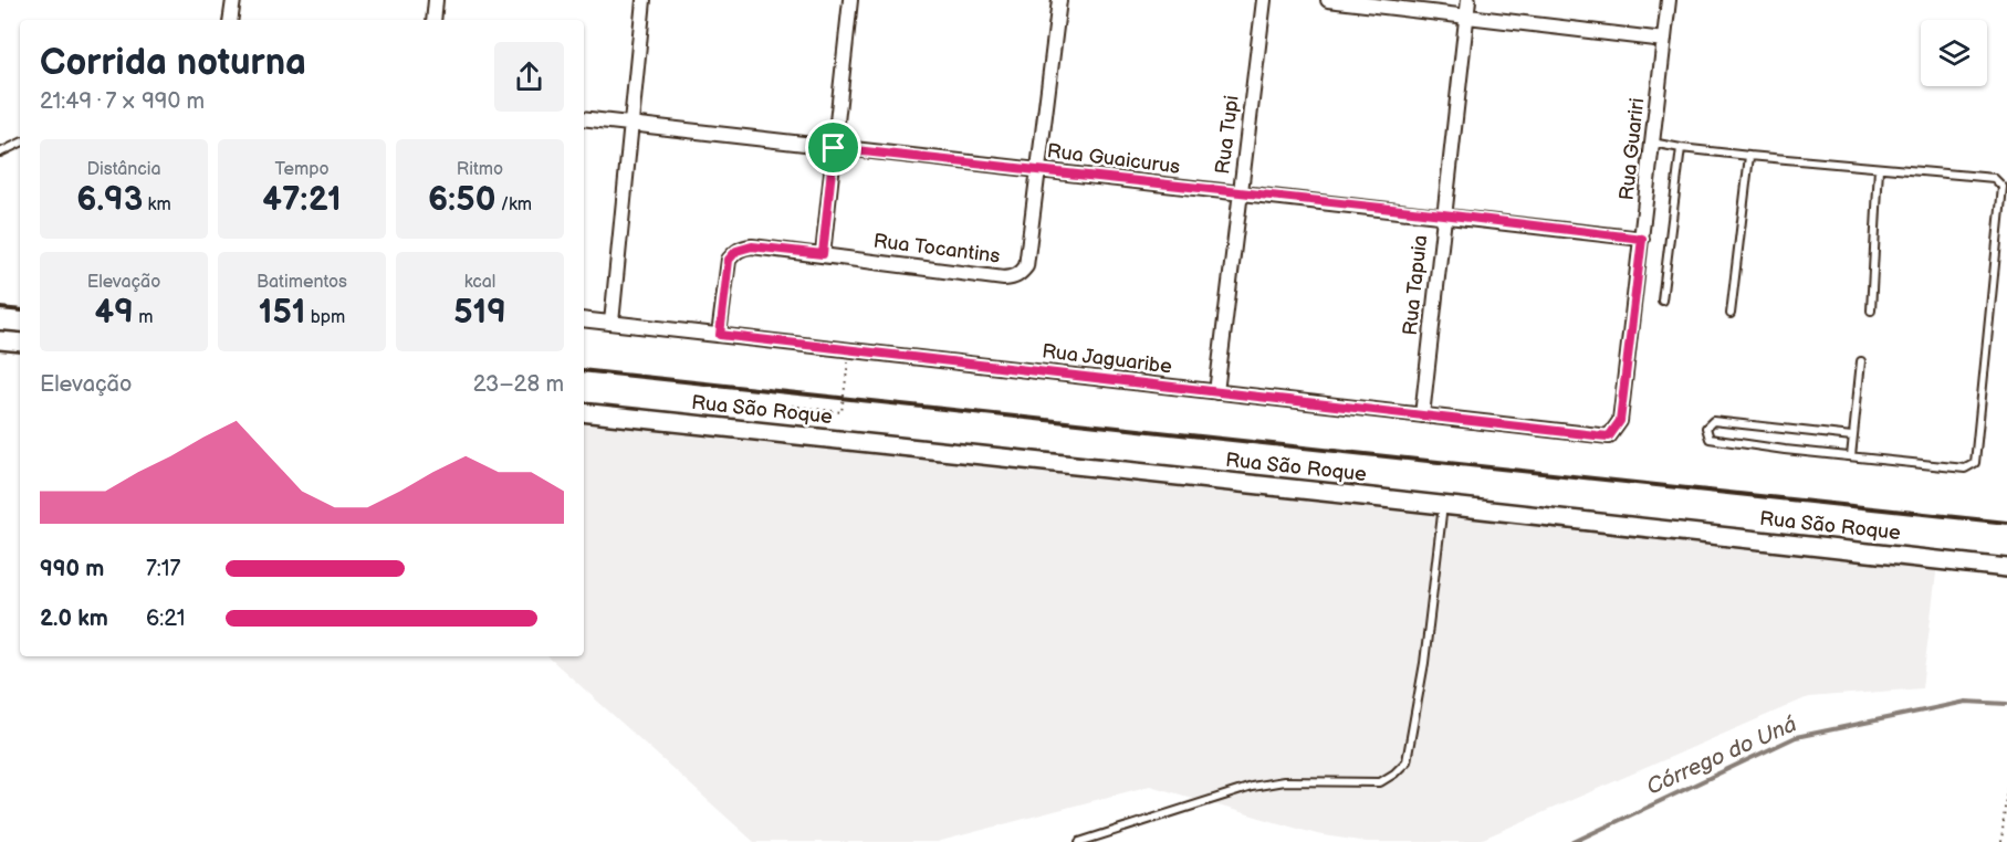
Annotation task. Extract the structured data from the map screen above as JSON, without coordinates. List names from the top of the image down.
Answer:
{
  "streets": {
    "street": [
      "Rua Tupi",
      "Rua Guariri",
      "Rua Guaicurus",
      "Rua Tocantins",
      "Rua Tapuia",
      "Rua Jaguaribe",
      "Rua São Roque"
    ]
  },
  "crossings": [
    ["Rua Tupi", "Rua Guaicurus"],
    ["Rua Tupi", "Rua Jaguaribe"],
    ["Rua Guariri", "Rua Guaicurus"],
    ["Rua Guariri", "Rua Jaguaribe"],
    ["Rua Guaicurus", "Rua Tocantins"],
    ["Rua Guaicurus", "Rua Tapuia"],
    ["Rua Tocantins", "Rua Jaguaribe"],
    ["Rua Tapuia", "Rua Jaguaribe"]
  ],
  "water": ["Córrego do Uná"],
  "page": {
    "heading": ["Corrida noturna", "21:49 · 7 × 990 m"],
    "stats": [
      ["Distância", "6.93 km"],
      ["Tempo", "47:21"],
      ["Ritmo", "6:50 /km"],
      ["Elevação", "49 m"],
      ["Batimentos", "151 bpm"],
      ["kcal", "519"]
    ],
    "chart": ["Elevação", "23–28 m"],
    "list": [
      {
        "name": "990 m",
        "note": "7:17"
      },
      {
        "name": "2.0 km",
        "note": "6:21"
      }
    ]
  }
}
